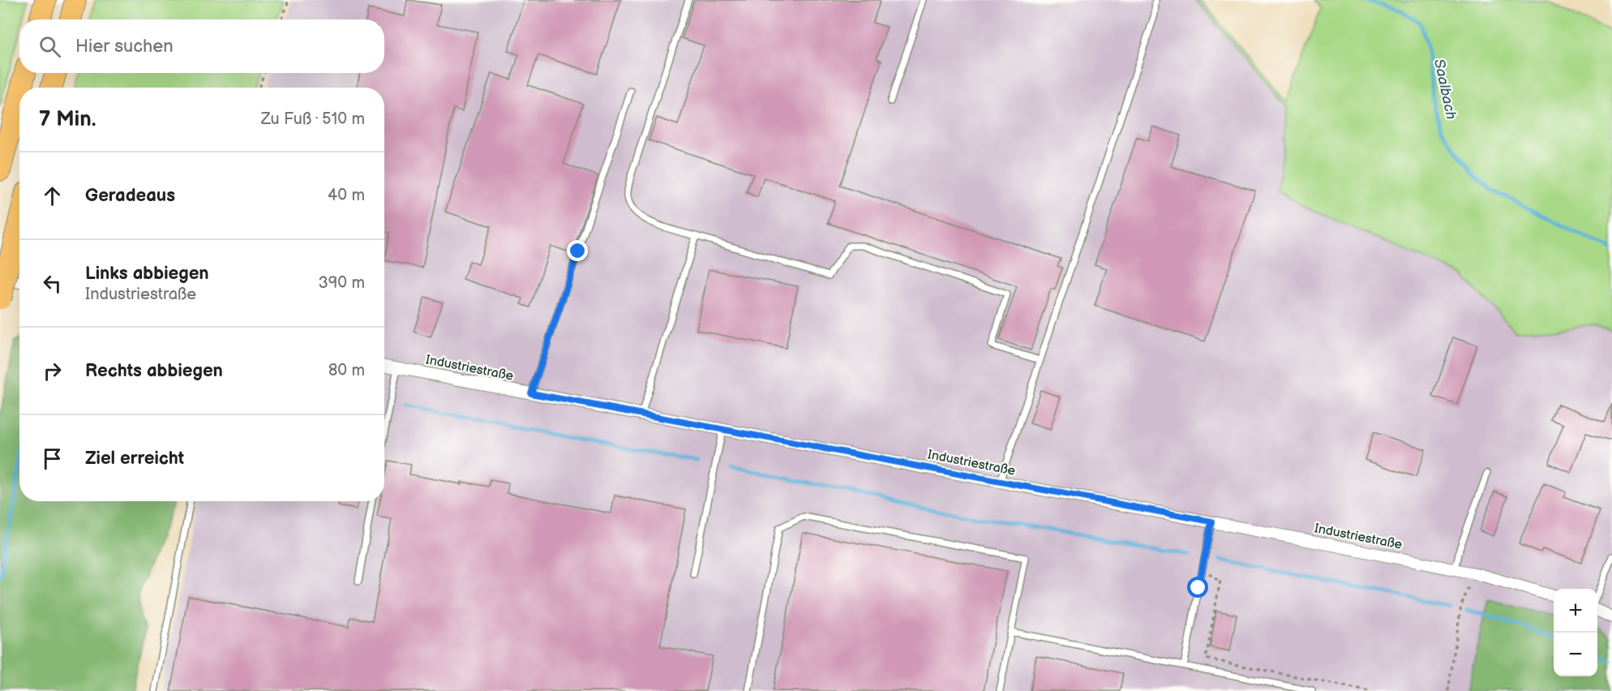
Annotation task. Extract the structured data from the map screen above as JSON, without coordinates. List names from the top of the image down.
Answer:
{
  "streets": {
    "street": ["Industriestraße"]
  },
  "water": ["Saalbach"],
  "page": {
    "search": "Hier suchen",
    "heading": ["7 Min.", "Zu Fuß · 510 m"],
    "list": [
      ["Geradeaus", "40 m"],
      ["Links abbiegen", "Industriestraße", "390 m"],
      ["Rechts abbiegen", "80 m"],
      "Ziel erreicht"
    ],
    "map_buttons": ["+", "−"]
  }
}
